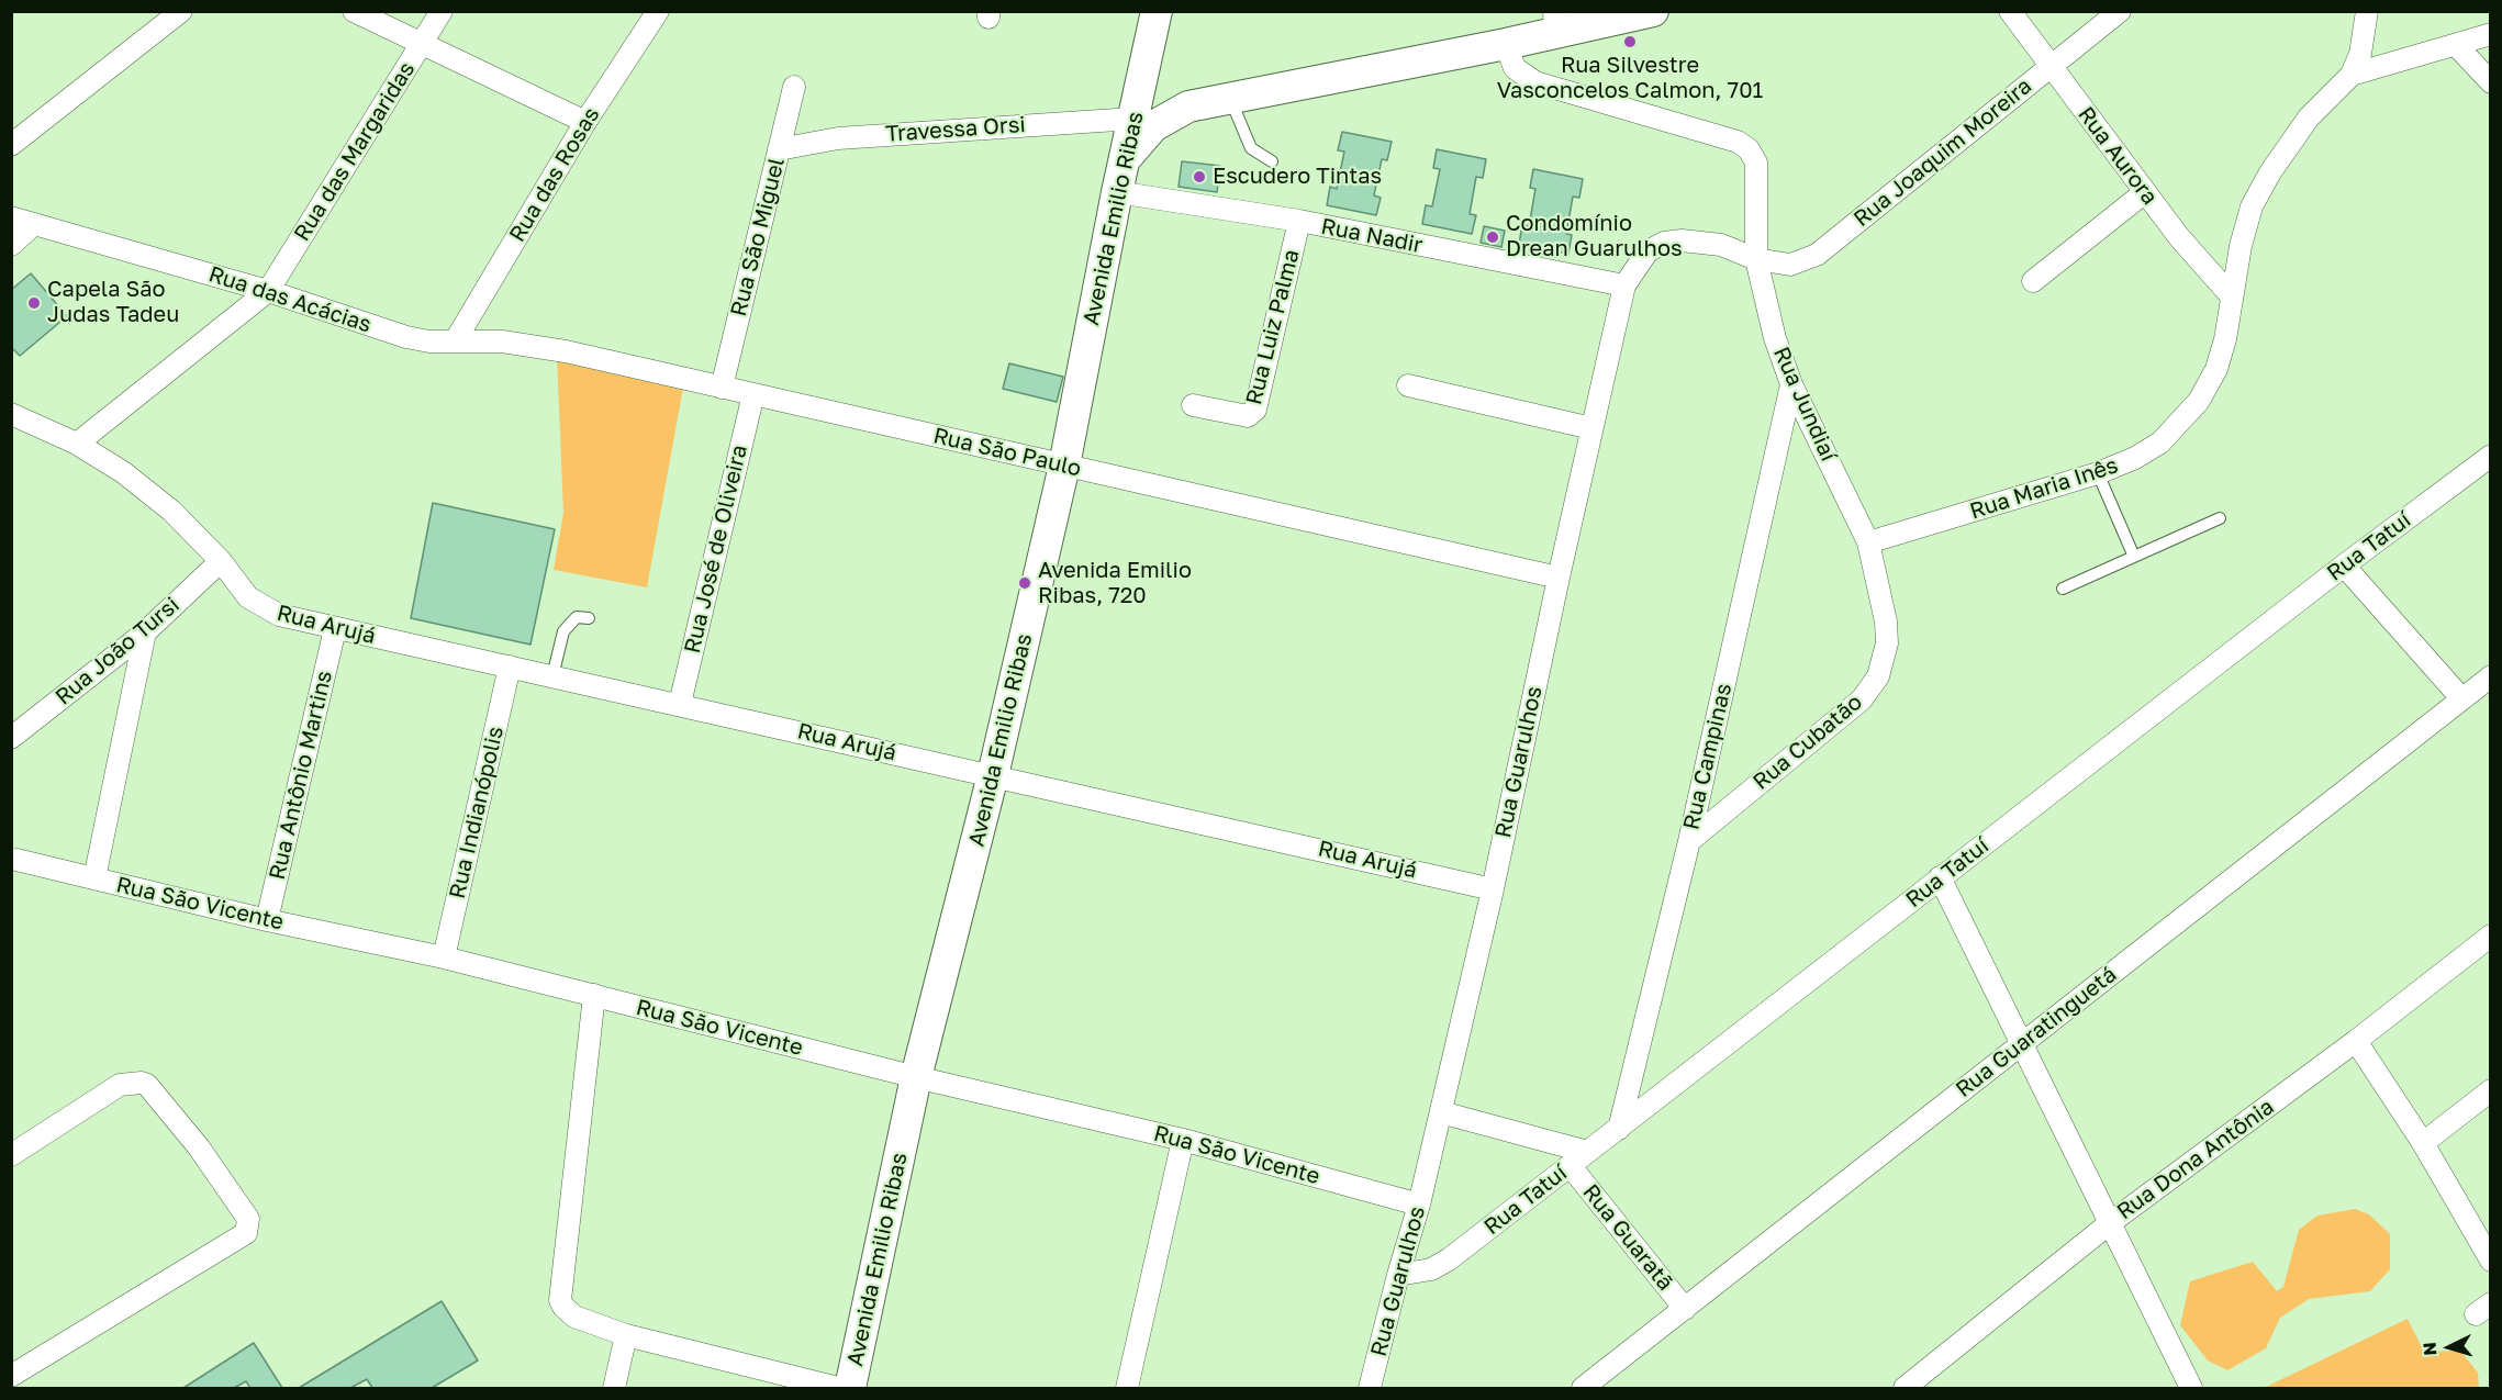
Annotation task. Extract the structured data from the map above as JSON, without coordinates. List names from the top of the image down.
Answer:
{
  "streets": {
    "main road": ["Avenida Emilio Ribas"],
    "street": [
      "Travessa Orsi",
      "Rua das Margaridas",
      "Rua Joaquim Moreira",
      "Rua Aurora",
      "Rua das Rosas",
      "Rua Nadir",
      "Rua São Miguel",
      "Rua das Acácias",
      "Rua Luiz Palma",
      "Rua Jundiaí",
      "Rua São Paulo",
      "Rua Maria Inês",
      "Rua Tatuí",
      "Rua José de Oliveira",
      "Rua Arujá",
      "Rua João Tursi",
      "Rua Cubatão",
      "Rua Campinas",
      "Rua Guarulhos",
      "Rua Antônio Martins",
      "Rua Indianópolis",
      "Rua São Vicente",
      "Rua Guaratinguetá",
      "Rua Dona Antônia",
      "Rua Guaratã"
    ]
  },
  "crossings": [
    ["Travessa Orsi", "Avenida Emilio Ribas"],
    ["Travessa Orsi", "Rua São Miguel"],
    ["Rua das Margaridas", "Rua das Acácias"],
    ["Rua das Margaridas", "Rua Arujá"],
    ["Rua Joaquim Moreira", "Rua Aurora"],
    ["Rua Joaquim Moreira", "Rua Jundiaí"],
    ["Rua Joaquim Moreira", "Rua Guarulhos"],
    ["Rua Aurora", "Rua Maria Inês"],
    ["Rua das Rosas", "Rua das Acácias"],
    ["Rua das Rosas", "Rua São Paulo"],
    ["Avenida Emilio Ribas", "Rua Nadir"],
    ["Avenida Emilio Ribas", "Rua São Paulo"],
    ["Avenida Emilio Ribas", "Rua Arujá"],
    ["Avenida Emilio Ribas", "Rua São Vicente"],
    ["Rua Nadir", "Rua Luiz Palma"],
    ["Rua Nadir", "Rua Guarulhos"],
    ["Rua São Miguel", "Rua São Paulo"],
    ["Rua das Acácias", "Rua São Paulo"],
    ["Rua Jundiaí", "Rua Maria Inês"],
    ["Rua Jundiaí", "Rua Cubatão"],
    ["Rua Jundiaí", "Rua Campinas"],
    ["Rua Jundiaí", "Rua Guarulhos"],
    ["Rua São Paulo", "Rua José de Oliveira"],
    ["Rua São Paulo", "Rua Guarulhos"],
    ["Rua Maria Inês", "Rua Cubatão"],
    ["Rua Tatuí", "Rua Campinas"],
    ["Rua Tatuí", "Rua Guarulhos"],
    ["Rua Tatuí", "Rua Guaratã"],
    ["Rua José de Oliveira", "Rua Arujá"],
    ["Rua Arujá", "Rua João Tursi"],
    ["Rua Arujá", "Rua Guarulhos"],
    ["Rua Arujá", "Rua Antônio Martins"],
    ["Rua Arujá", "Rua Indianópolis"],
    ["Rua Cubatão", "Rua Campinas"],
    ["Rua Guarulhos", "Rua São Vicente"],
    ["Rua Antônio Martins", "Rua São Vicente"],
    ["Rua Indianópolis", "Rua São Vicente"],
    ["Rua Guaratinguetá", "Rua Guaratã"]
  ],
  "places": [
    "Rua Silvestre Vasconcelos Calmon, 701",
    "Escudero Tintas",
    "Condomínio Drean Guarulhos",
    "Capela São Judas Tadeu",
    "Avenida Emilio Ribas, 720"
  ],
  "north": "left"
}
